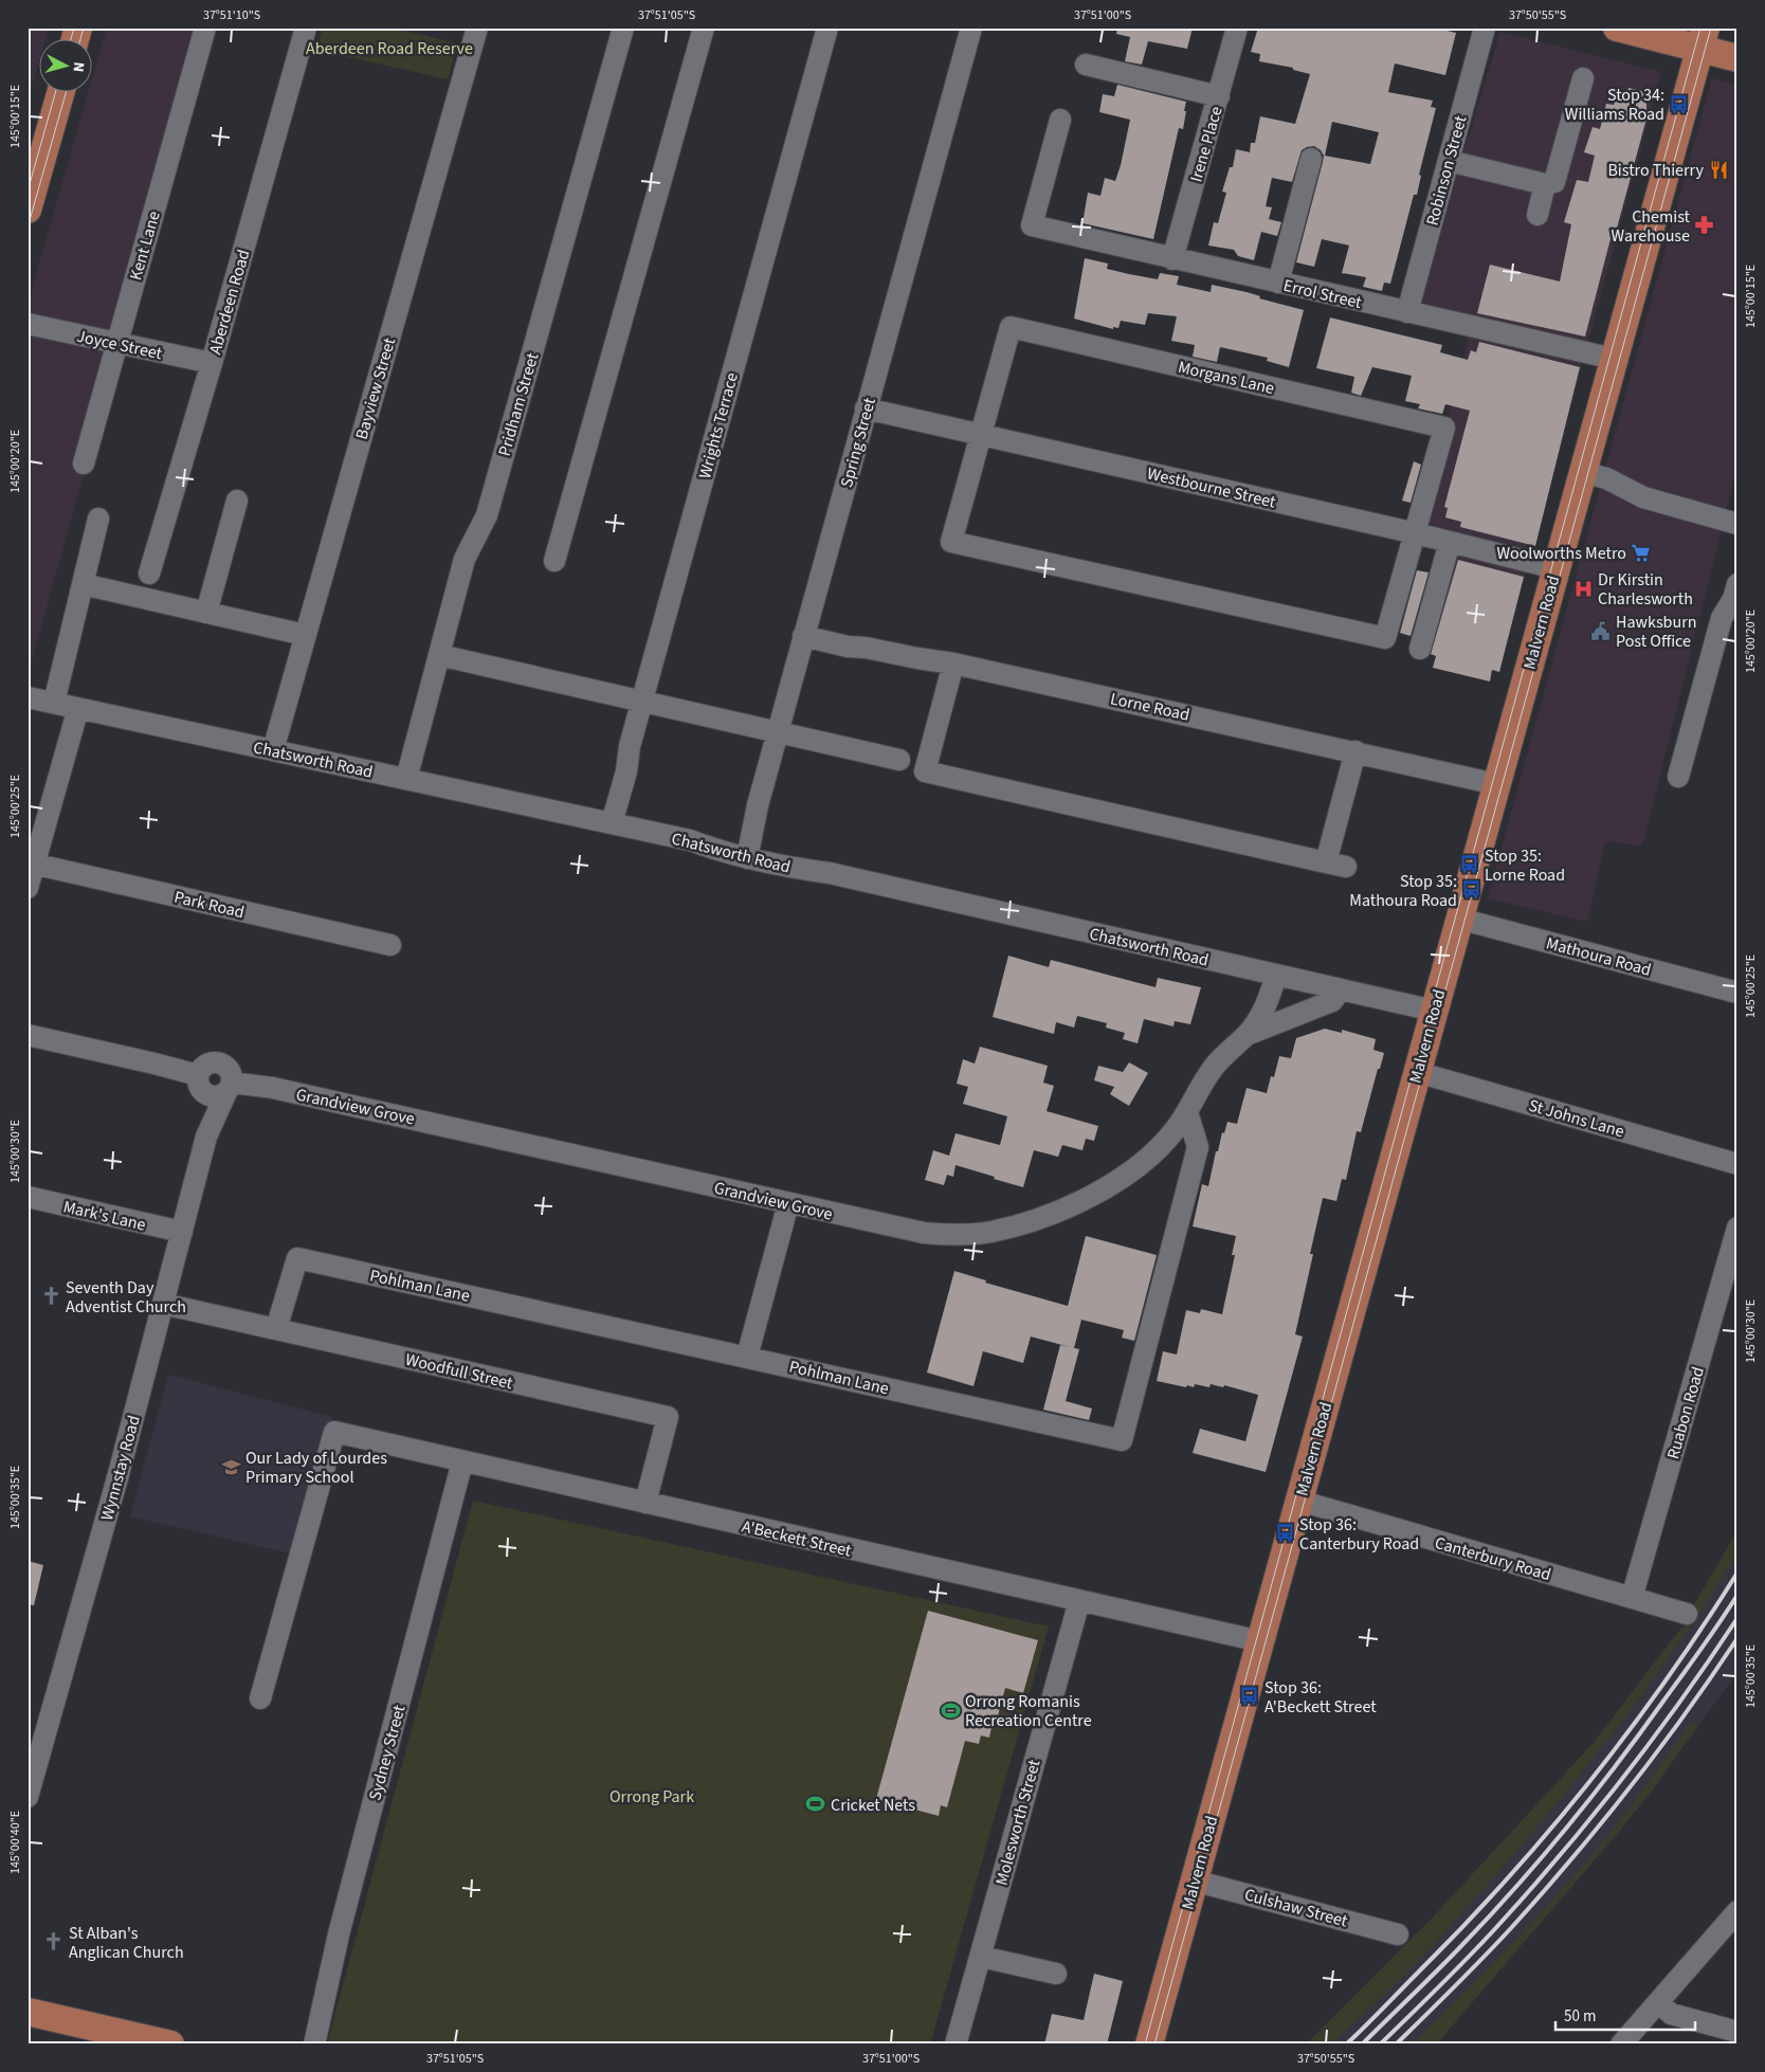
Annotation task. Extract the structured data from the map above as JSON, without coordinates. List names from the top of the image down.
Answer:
{
  "streets": {
    "main road": ["Malvern Road"],
    "street": [
      "Irene Place",
      "Robinson Street",
      "Kent Lane",
      "Errol Street",
      "Aberdeen Road",
      "Joyce Street",
      "Morgans Lane",
      "Bayview Street",
      "Pridham Street",
      "Wrights Terrace",
      "Spring Street",
      "Westbourne Street",
      "Lorne Road",
      "Chatsworth Road",
      "Park Road",
      "Mathoura Road",
      "Grandview Grove",
      "St Johns Lane",
      "Mark's Lane",
      "Pohlman Lane",
      "Woodfull Street",
      "Ruabon Road",
      "Wynnstay Road",
      "A'Beckett Street",
      "Canterbury Road",
      "Sydney Street",
      "Molesworth Street",
      "Culshaw Street"
    ]
  },
  "crossings": [
    ["Irene Place", "Errol Street"],
    ["Robinson Street", "Errol Street"],
    ["Kent Lane", "Joyce Street"],
    ["Errol Street", "Malvern Road"],
    ["Aberdeen Road", "Joyce Street"],
    ["Morgans Lane", "Westbourne Street"],
    ["Bayview Street", "Chatsworth Road"],
    ["Pridham Street", "Chatsworth Road"],
    ["Wrights Terrace", "Chatsworth Road"],
    ["Spring Street", "Westbourne Street"],
    ["Spring Street", "Lorne Road"],
    ["Spring Street", "Chatsworth Road"],
    ["Westbourne Street", "Malvern Road"],
    ["Malvern Road", "Lorne Road"],
    ["Malvern Road", "Chatsworth Road"],
    ["Malvern Road", "Mathoura Road"],
    ["Malvern Road", "St Johns Lane"],
    ["Malvern Road", "A'Beckett Street"],
    ["Malvern Road", "Canterbury Road"],
    ["Malvern Road", "Culshaw Street"],
    ["Chatsworth Road", "Grandview Grove"],
    ["Grandview Grove", "Pohlman Lane"],
    ["Grandview Grove", "Wynnstay Road"],
    ["Mark's Lane", "Wynnstay Road"],
    ["Pohlman Lane", "Woodfull Street"],
    ["Woodfull Street", "Wynnstay Road"],
    ["Woodfull Street", "A'Beckett Street"],
    ["Ruabon Road", "Canterbury Road"],
    ["A'Beckett Street", "Sydney Street"],
    ["A'Beckett Street", "Molesworth Street"]
  ],
  "parks": ["Aberdeen Road Reserve", "Orrong Park"],
  "places": {
    "bus stop": [
      "Stop 34: Williams Road",
      "Stop 35: Lorne Road",
      "Stop 35: Mathoura Road",
      "Stop 36: Canterbury Road",
      "Stop 36: A'Beckett Street"
    ],
    "restaurant": ["Bistro Thierry"],
    "pharmacy": ["Chemist Warehouse"],
    "supermarket": ["Woolworths Metro"],
    "hospital": ["Dr Kirstin Charlesworth"],
    "public building": ["Hawksburn Post Office"],
    "church": ["Seventh Day Adventist Church", "St Alban's Anglican Church"],
    "school or university": ["Our Lady of Lourdes Primary School"],
    "sports": ["Orrong Romanis Recreation Centre", "Cricket Nets"]
  },
  "scale_bar": "50 m",
  "north": "right",
  "coordinates": [
    "37°51'10\"S",
    "37°51'05\"S",
    "37°51'00\"S",
    "37°50'55\"S",
    "145°00'15\"E",
    "145°00'20\"E",
    "145°00'25\"E",
    "145°00'30\"E",
    "145°00'35\"E",
    "145°00'40\"E"
  ]
}
